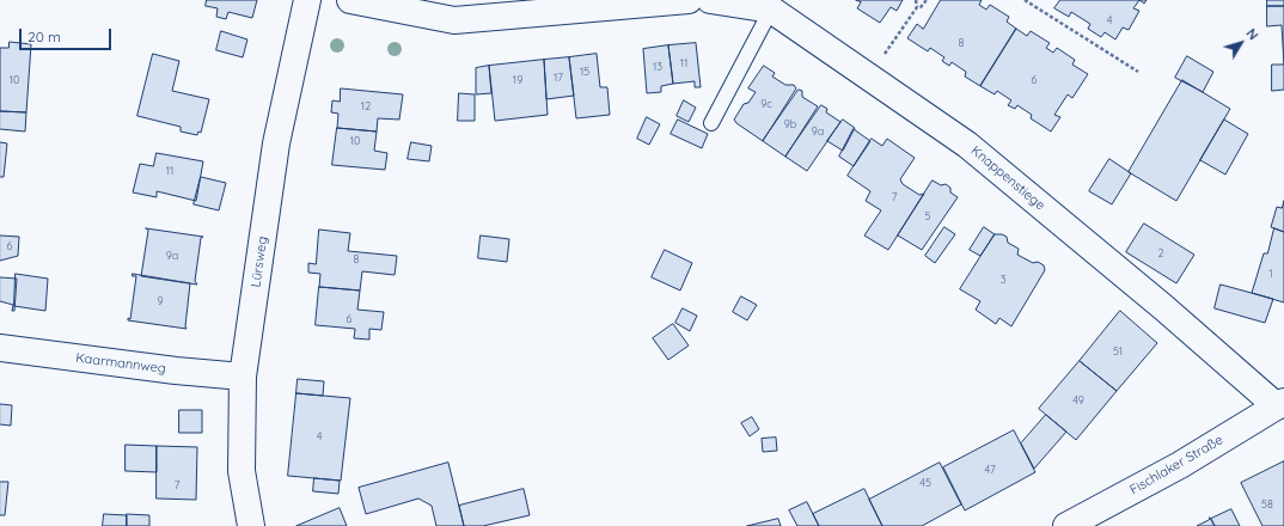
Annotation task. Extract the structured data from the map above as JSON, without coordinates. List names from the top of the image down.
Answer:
{
  "streets": {
    "street": [
      "Knappenstiege",
      "Lürsweg",
      "Kaarmannweg",
      "Fischlaker Straße"
    ]
  },
  "crossings": [
    ["Knappenstiege", "Fischlaker Straße"],
    ["Lürsweg", "Kaarmannweg"]
  ],
  "house_numbers": [
    "4",
    "8",
    "11",
    "13",
    "15",
    "17",
    "10",
    "19",
    "6",
    "9c",
    "12",
    "9b",
    "9a",
    "10",
    "11",
    "7",
    "5",
    "6",
    "2",
    "9a",
    "8",
    "1",
    "3",
    "9",
    "6",
    "51",
    "49",
    "4",
    "47",
    "45",
    "7",
    "58"
  ],
  "scale_bar": "20 m",
  "north": "top right"
}
